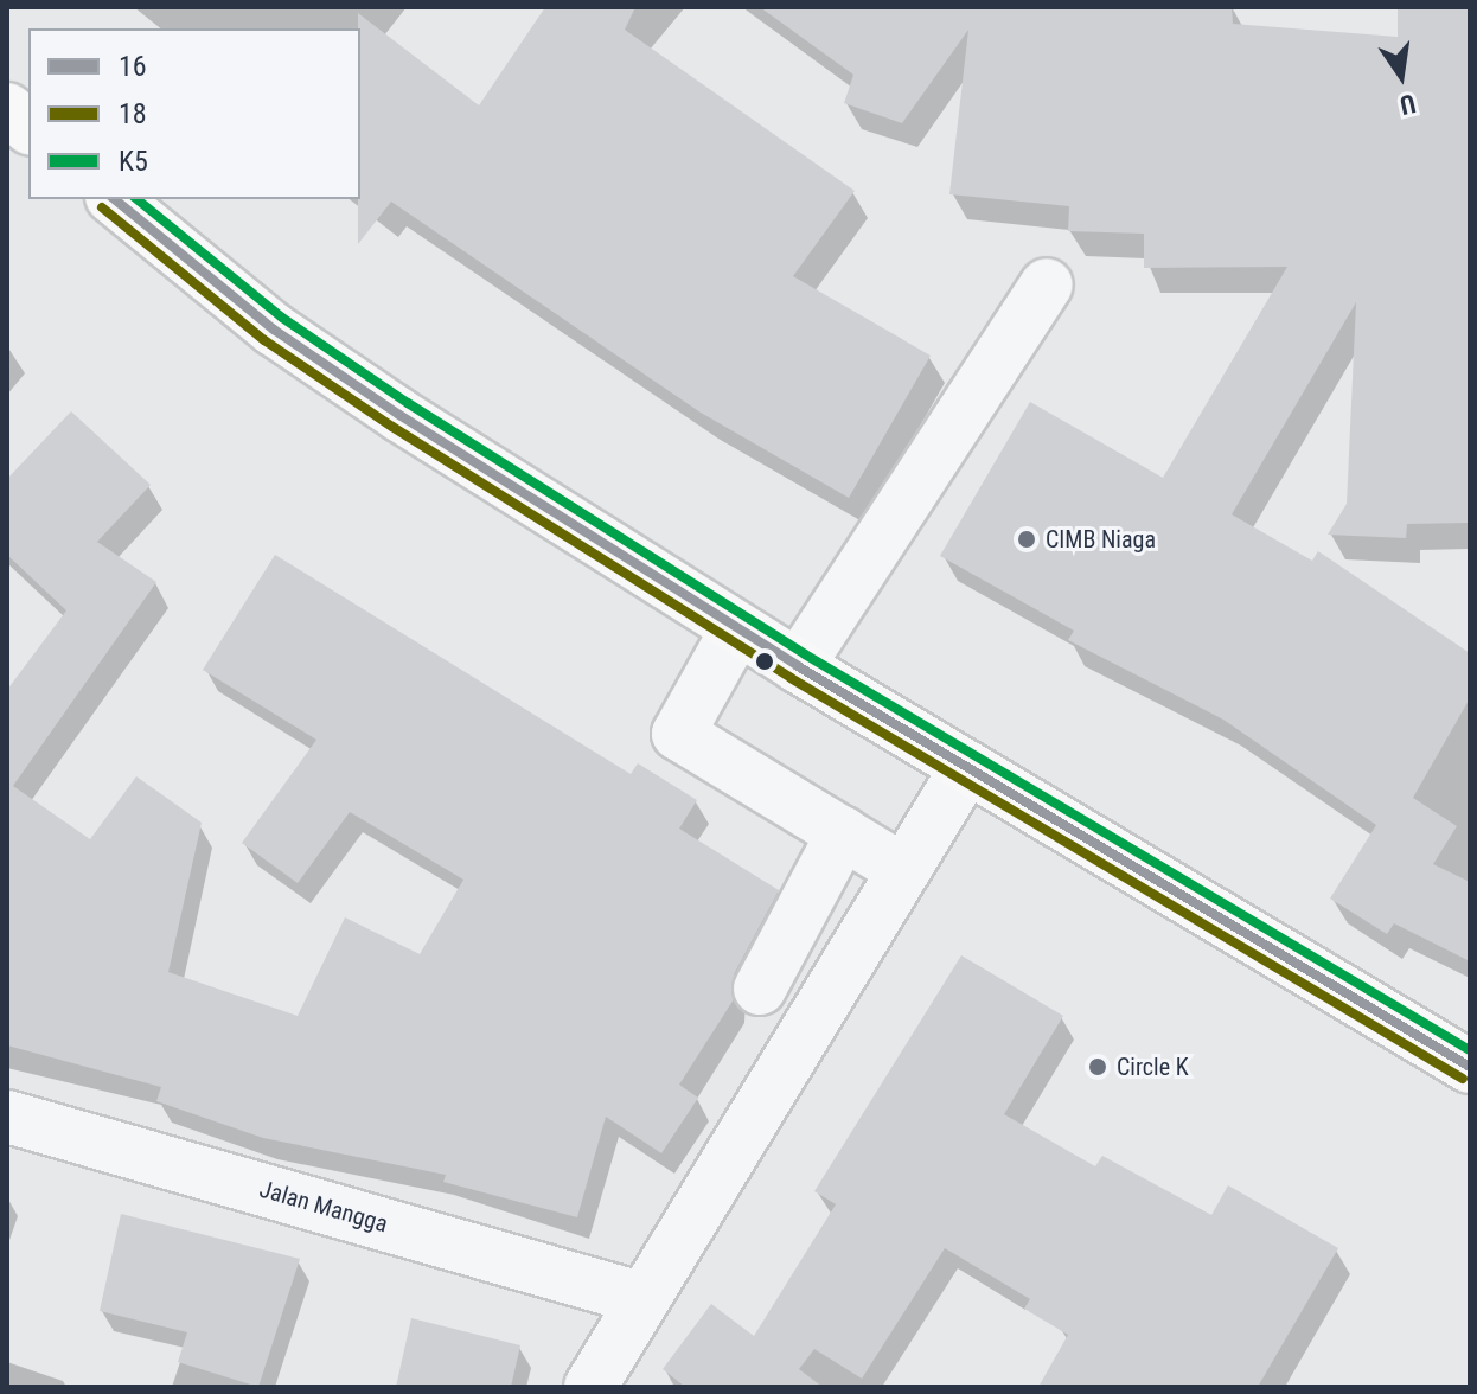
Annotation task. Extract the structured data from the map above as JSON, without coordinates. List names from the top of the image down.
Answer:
{
  "streets": {
    "street": ["Jalan Mangga"]
  },
  "places": ["CIMB Niaga", "Circle K"],
  "lines": ["transit line 16", "transit line K5", "transit line 18"],
  "legend": ["16", "18", "K5"],
  "north": "bottom"
}
